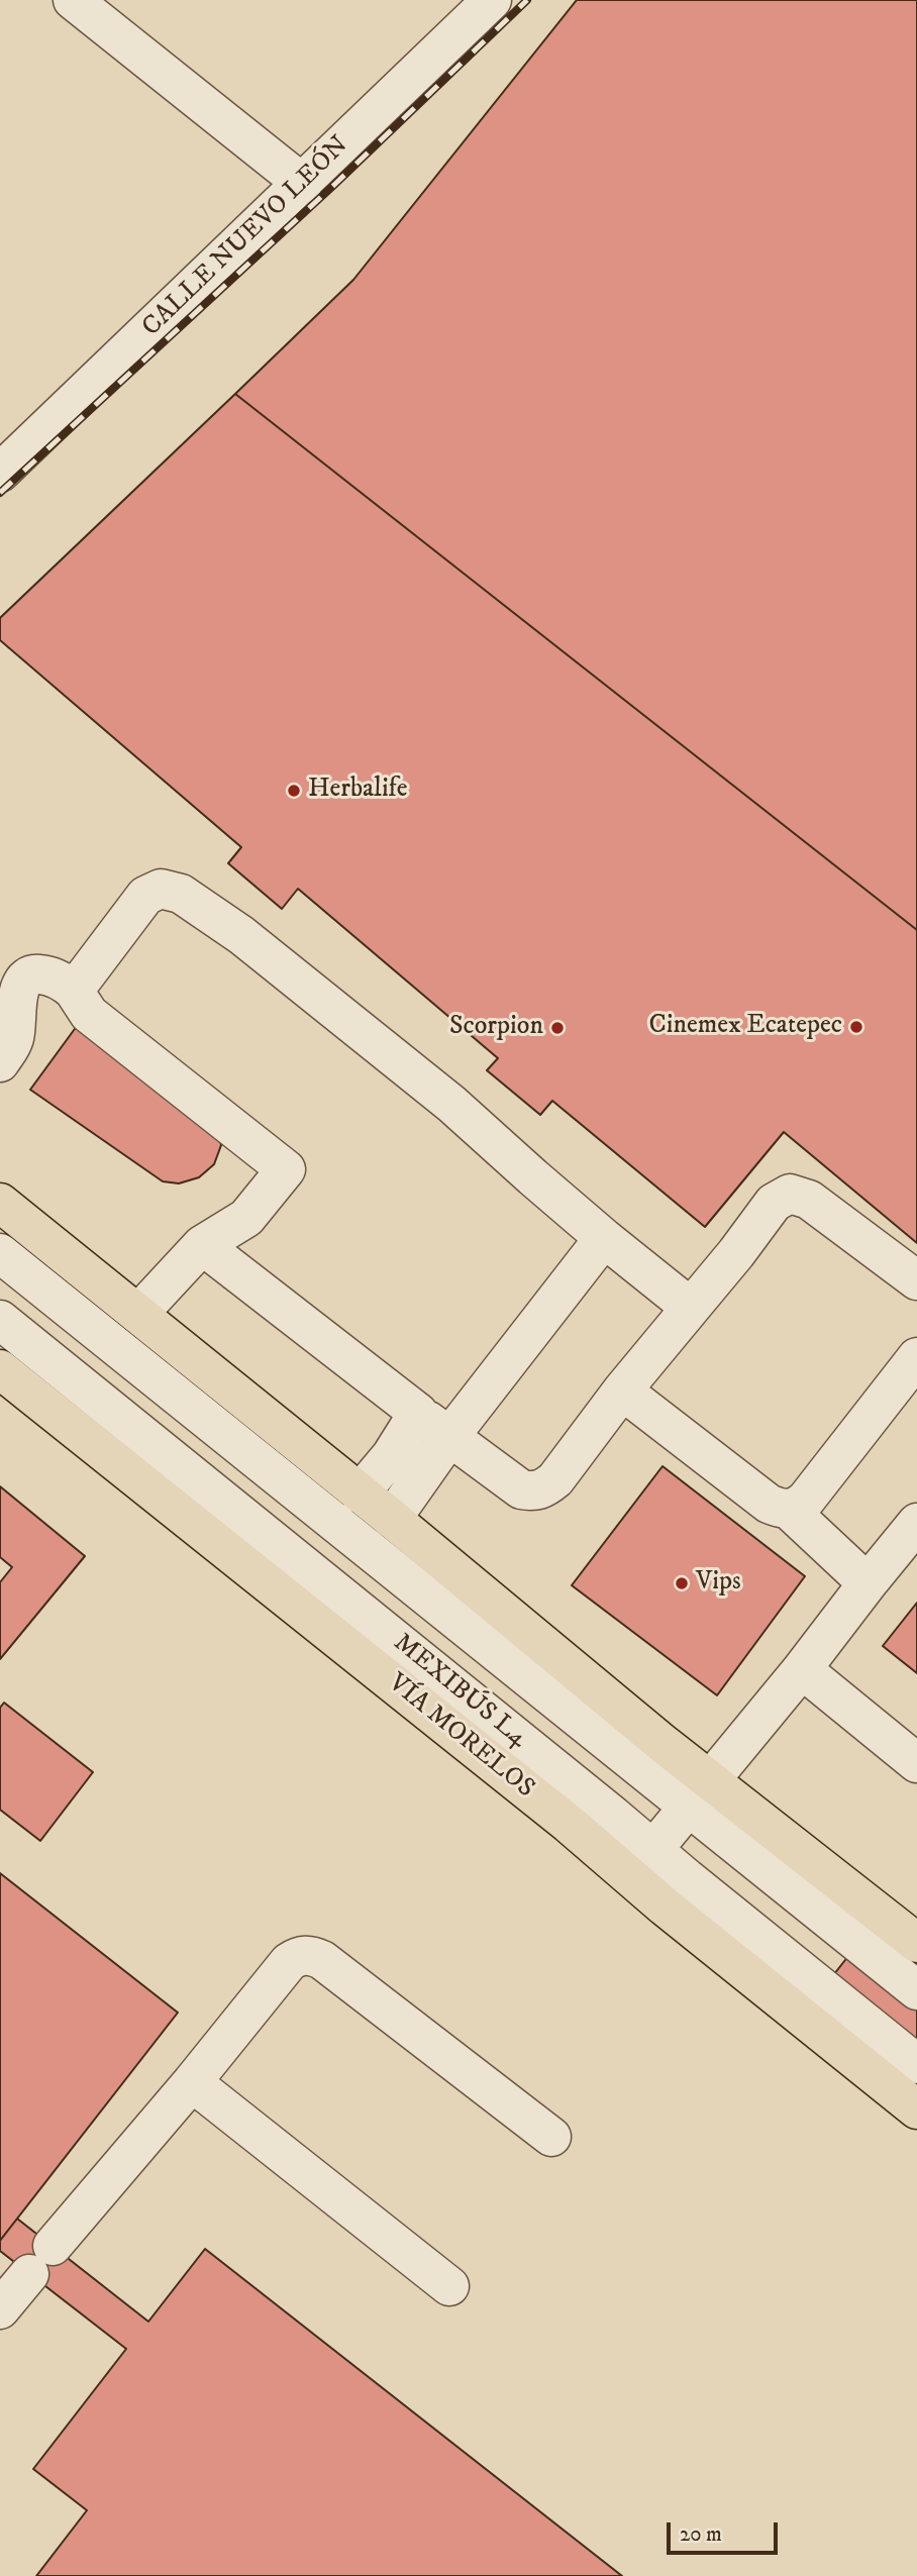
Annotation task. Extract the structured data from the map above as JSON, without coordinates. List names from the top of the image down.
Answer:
{
  "streets": {
    "main road": ["VÍA MORELOS"],
    "street": ["CALLE NUEVO LEÓN", "MEXIBÚS L4"]
  },
  "crossings": [
    ["MEXIBÚS L4", "VÍA MORELOS"]
  ],
  "places": [
    "Herbalife",
    "Cinemex Ecatepec",
    "Scorpion",
    "Vips"
  ],
  "scale_bar": "20 m"
}
